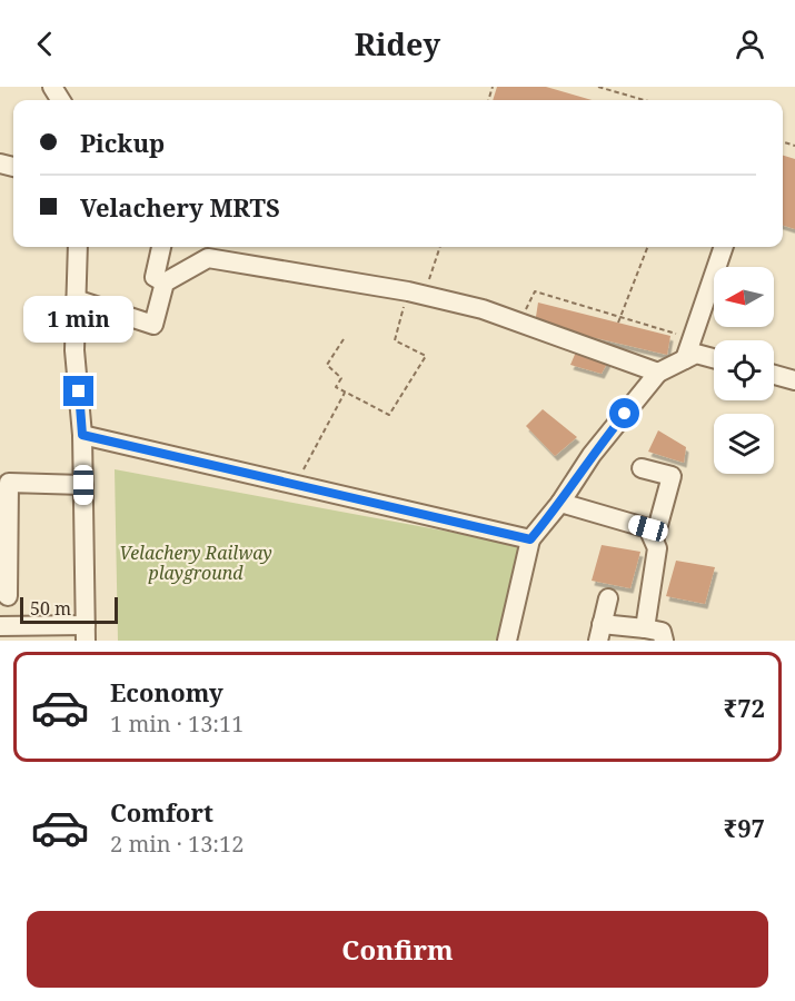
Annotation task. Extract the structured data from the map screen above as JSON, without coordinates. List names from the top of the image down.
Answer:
{
  "parks": ["Velachery Railway playground"],
  "scale_bar": "50 m",
  "north": "left",
  "page": {
    "header": "Ridey",
    "banner": ["Pickup", "Velachery MRTS"],
    "bubble": "1 min",
    "scale": "50 m",
    "list": [
      {
        "name": "Economy",
        "note": "1 min · 13:11",
        "value": "₹72"
      },
      {
        "name": "Comfort",
        "note": "2 min · 13:12",
        "value": "₹97"
      }
    ],
    "buttons": "Confirm"
  }
}
